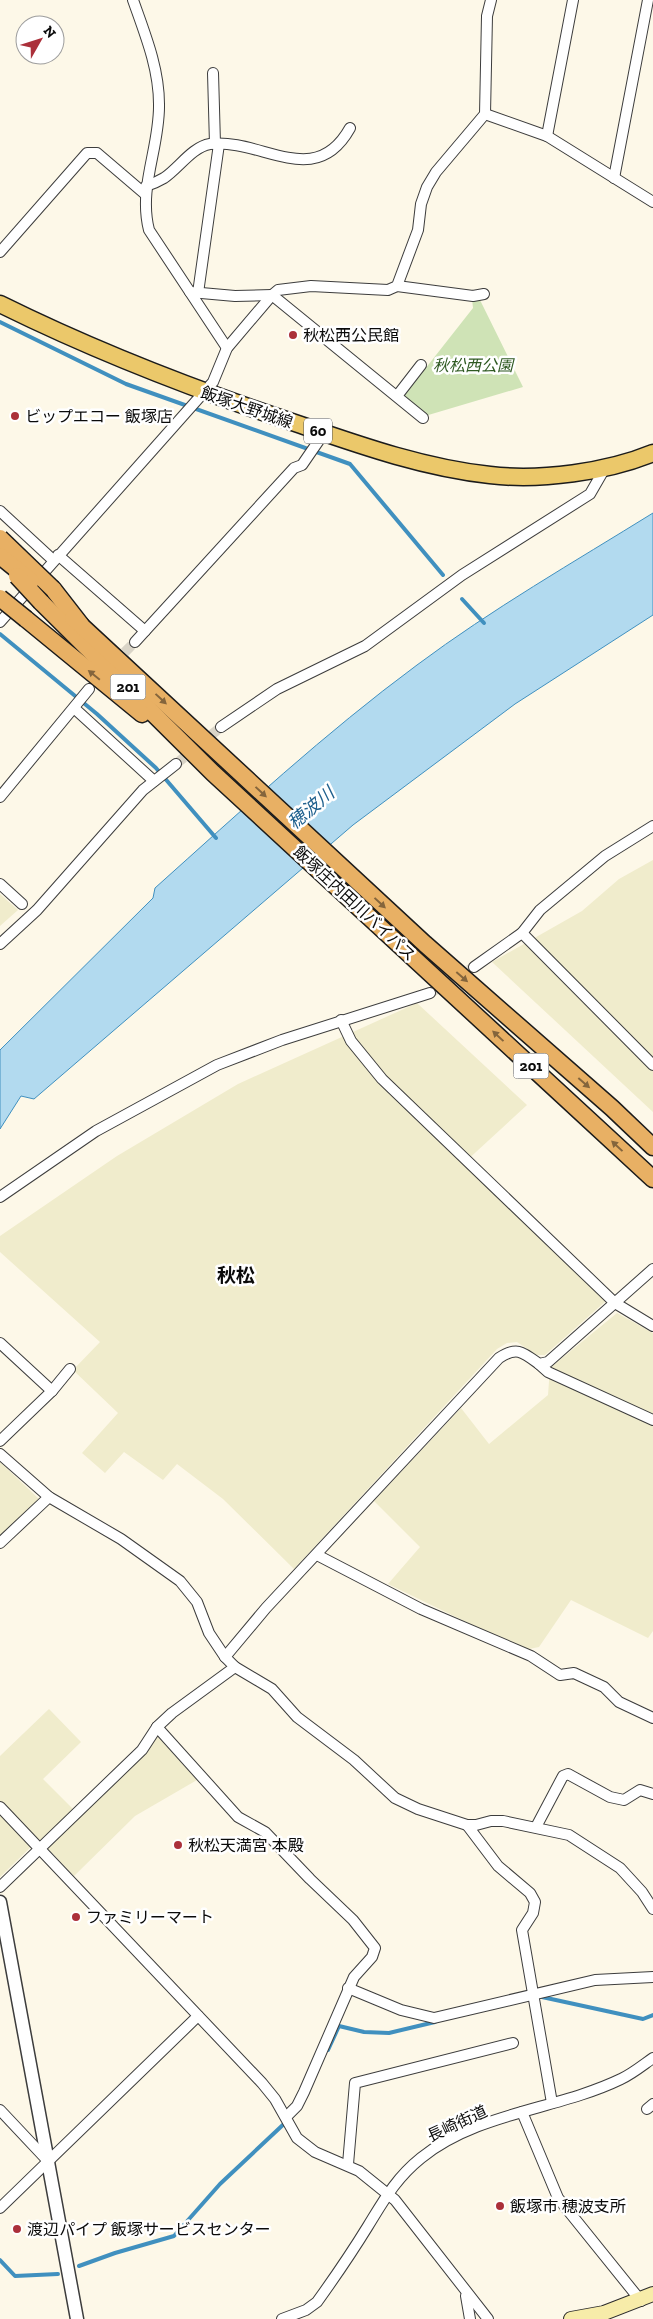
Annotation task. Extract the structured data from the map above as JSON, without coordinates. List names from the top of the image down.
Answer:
{
  "streets": {
    "highway": ["201", "飯塚庄内田川バイパス"],
    "main road": ["飯塚大野城線", "60"],
    "street": ["長崎街道"]
  },
  "districts": ["秋松"],
  "water": ["穂波川"],
  "parks": ["秋松西公園"],
  "places": [
    "秋松西公民館",
    "ビップエコー 飯塚店",
    "秋松天満宮 本殿",
    "ファミリーマート",
    "飯塚市 穂波支所",
    "渡辺パイプ 飯塚サービスセンター"
  ],
  "north": "top right"
}
